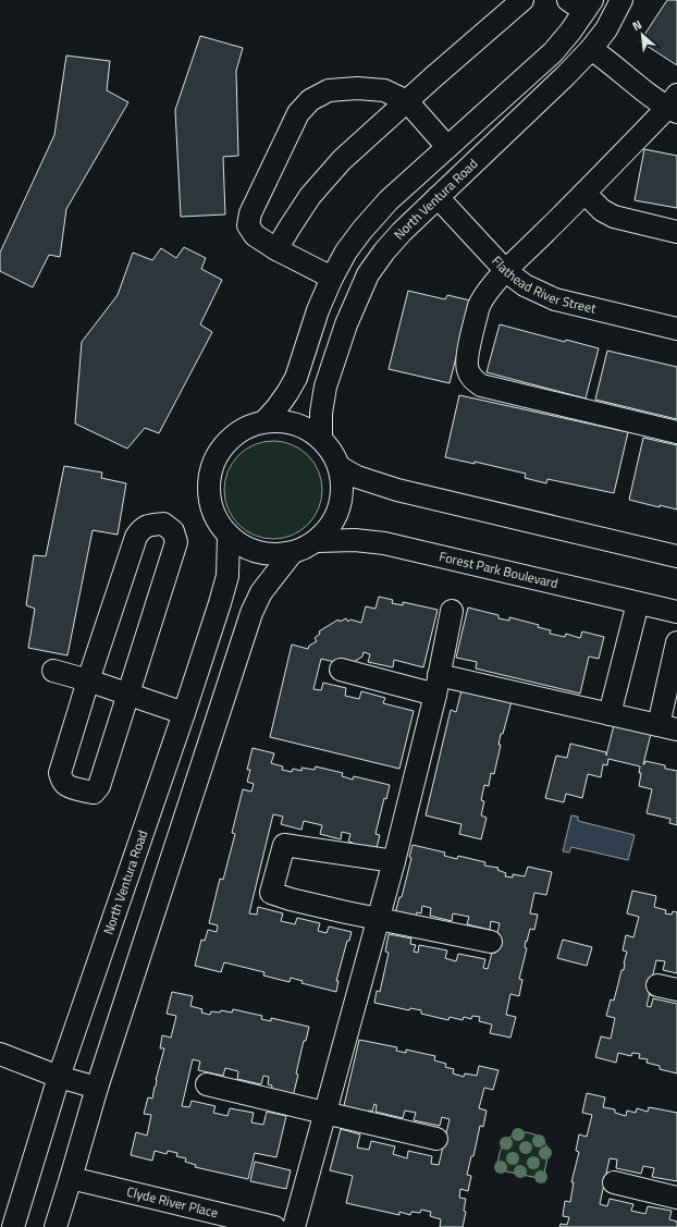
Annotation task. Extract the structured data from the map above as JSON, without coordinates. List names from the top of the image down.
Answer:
{
  "streets": {
    "street": [
      "North Ventura Road",
      "Flathead River Street",
      "Forest Park Boulevard",
      "Clyde River Place"
    ]
  },
  "crossings": [
    ["North Ventura Road", "Flathead River Street"],
    ["North Ventura Road", "Forest Park Boulevard"]
  ],
  "north": "top left"
}
